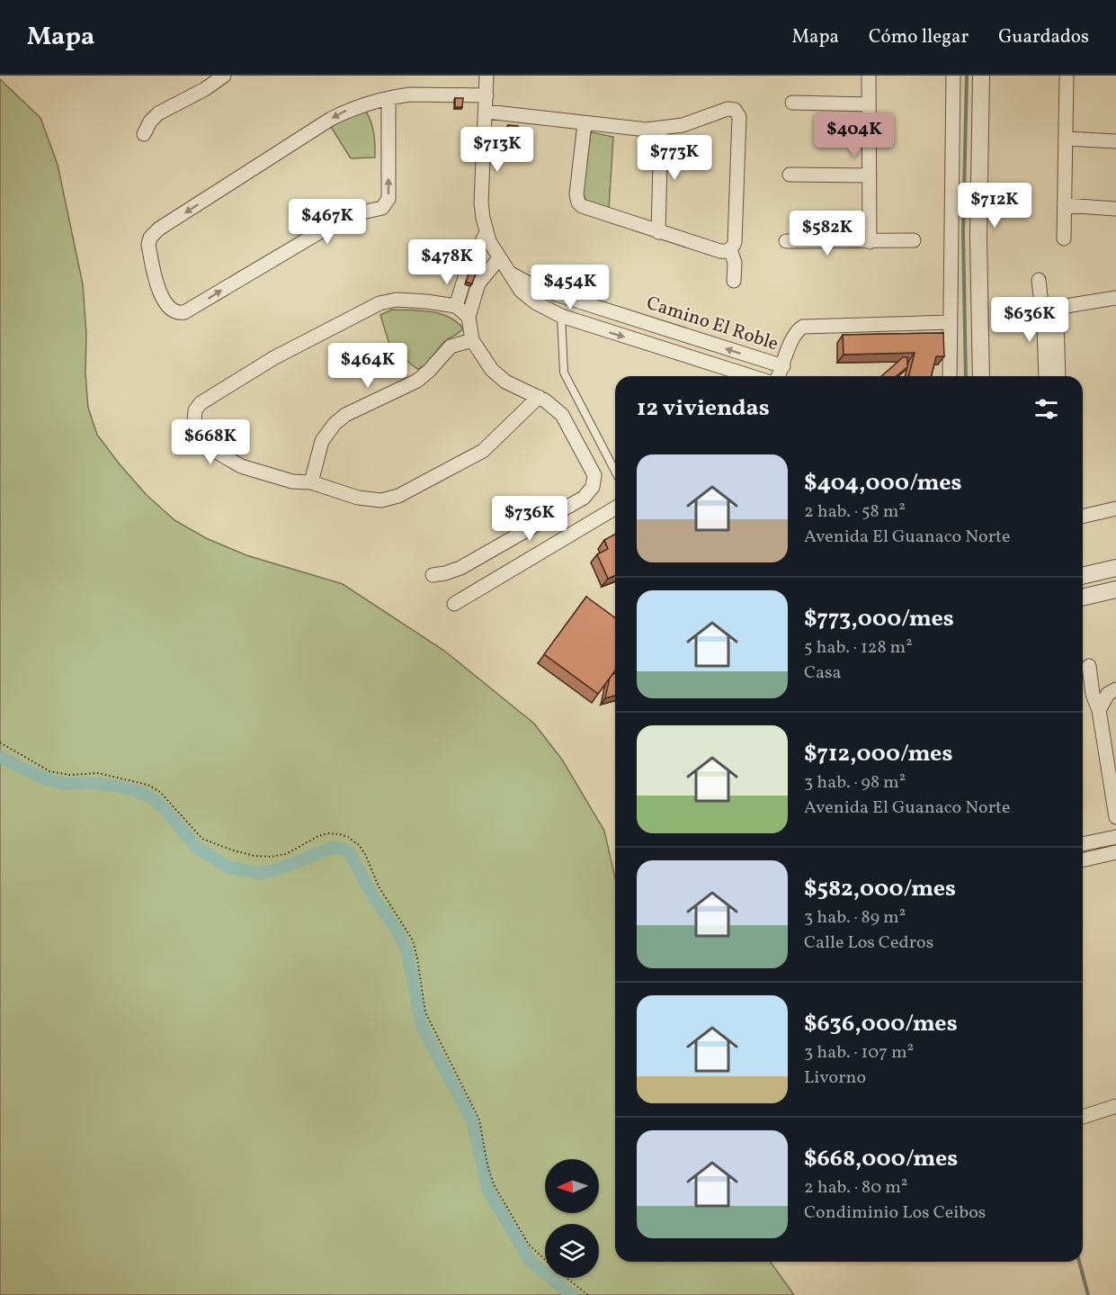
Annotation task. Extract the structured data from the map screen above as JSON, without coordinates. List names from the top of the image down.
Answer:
{
  "streets": {
    "street": ["Camino El Roble"]
  },
  "north": "left",
  "page": {
    "header": "Mapa",
    "nav": ["Mapa", "Cómo llegar", "Guardados"],
    "price": [
      "$404K",
      "$713K",
      "$773K",
      "$712K",
      "$467K",
      "$582K",
      "$478K",
      "$454K",
      "$636K",
      "$464K",
      "$668K",
      "$736K"
    ],
    "heading": "12 viviendas",
    "list": [
      {
        "name": "$404,000/mes",
        "note": "2 hab. · 58 m² · Avenida El Guanaco Norte"
      },
      {
        "name": "$773,000/mes",
        "note": "5 hab. · 128 m² · Casa"
      },
      {
        "name": "$712,000/mes",
        "note": "3 hab. · 98 m² · Avenida El Guanaco Norte"
      },
      {
        "name": "$582,000/mes",
        "note": "3 hab. · 89 m² · Calle Los Cedros"
      },
      {
        "name": "$636,000/mes",
        "note": "3 hab. · 107 m² · Livorno"
      },
      {
        "name": "$668,000/mes",
        "note": "2 hab. · 80 m² · Condiminio Los Ceibos"
      }
    ]
  }
}
